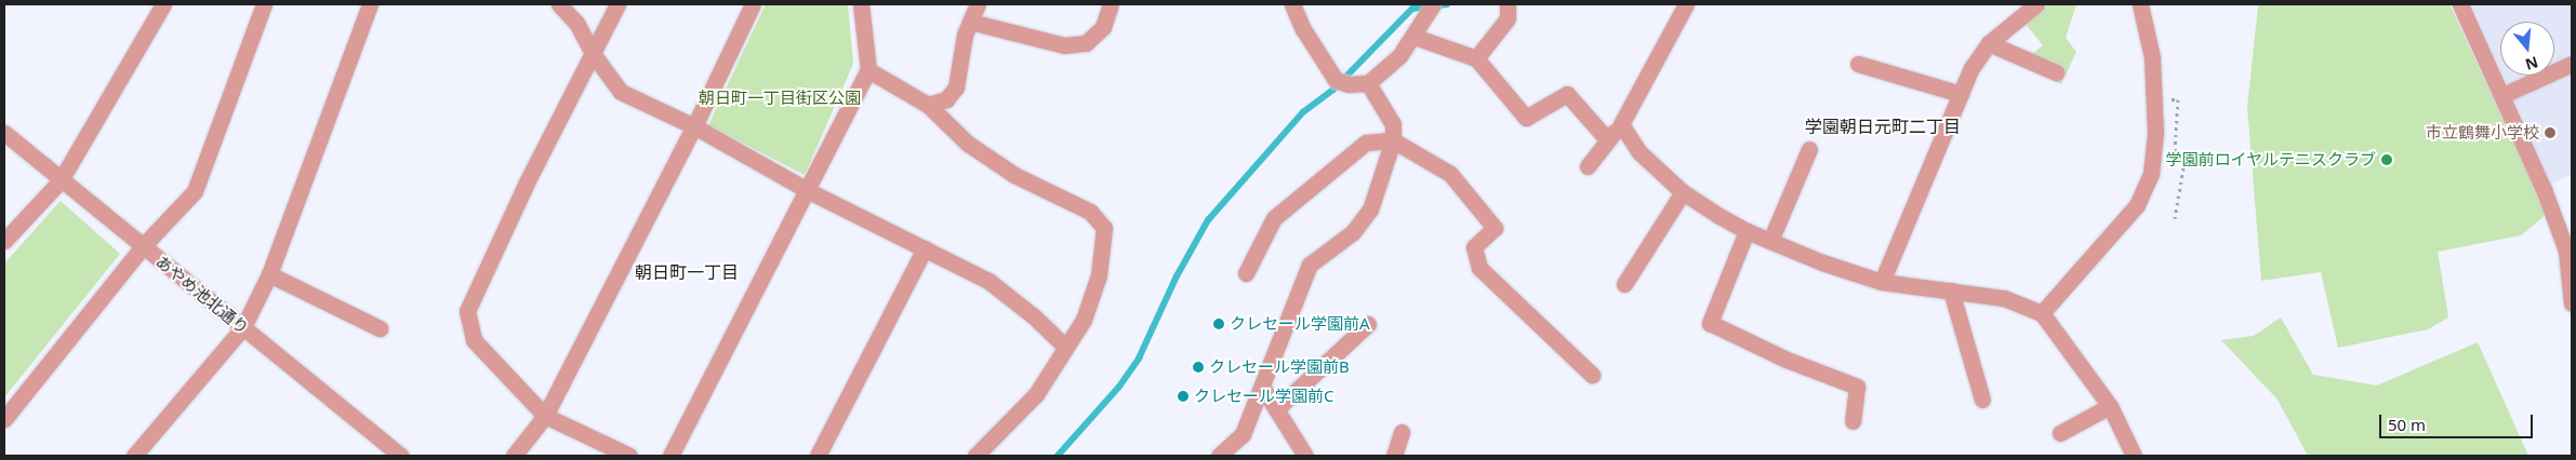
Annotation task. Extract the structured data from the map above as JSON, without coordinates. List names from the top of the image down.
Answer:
{
  "streets": {
    "street": ["あやめ池北通り"]
  },
  "districts": ["学園朝日元町二丁目", "朝日町一丁目"],
  "parks": ["朝日町一丁目街区公園"],
  "places": [
    "市立鶴舞小学校",
    "学園前ロイヤルテニスクラブ",
    "クレセール学園前A",
    "クレセール学園前B",
    "クレセール学園前C"
  ],
  "scale_bar": "50 m",
  "north": "bottom"
}
